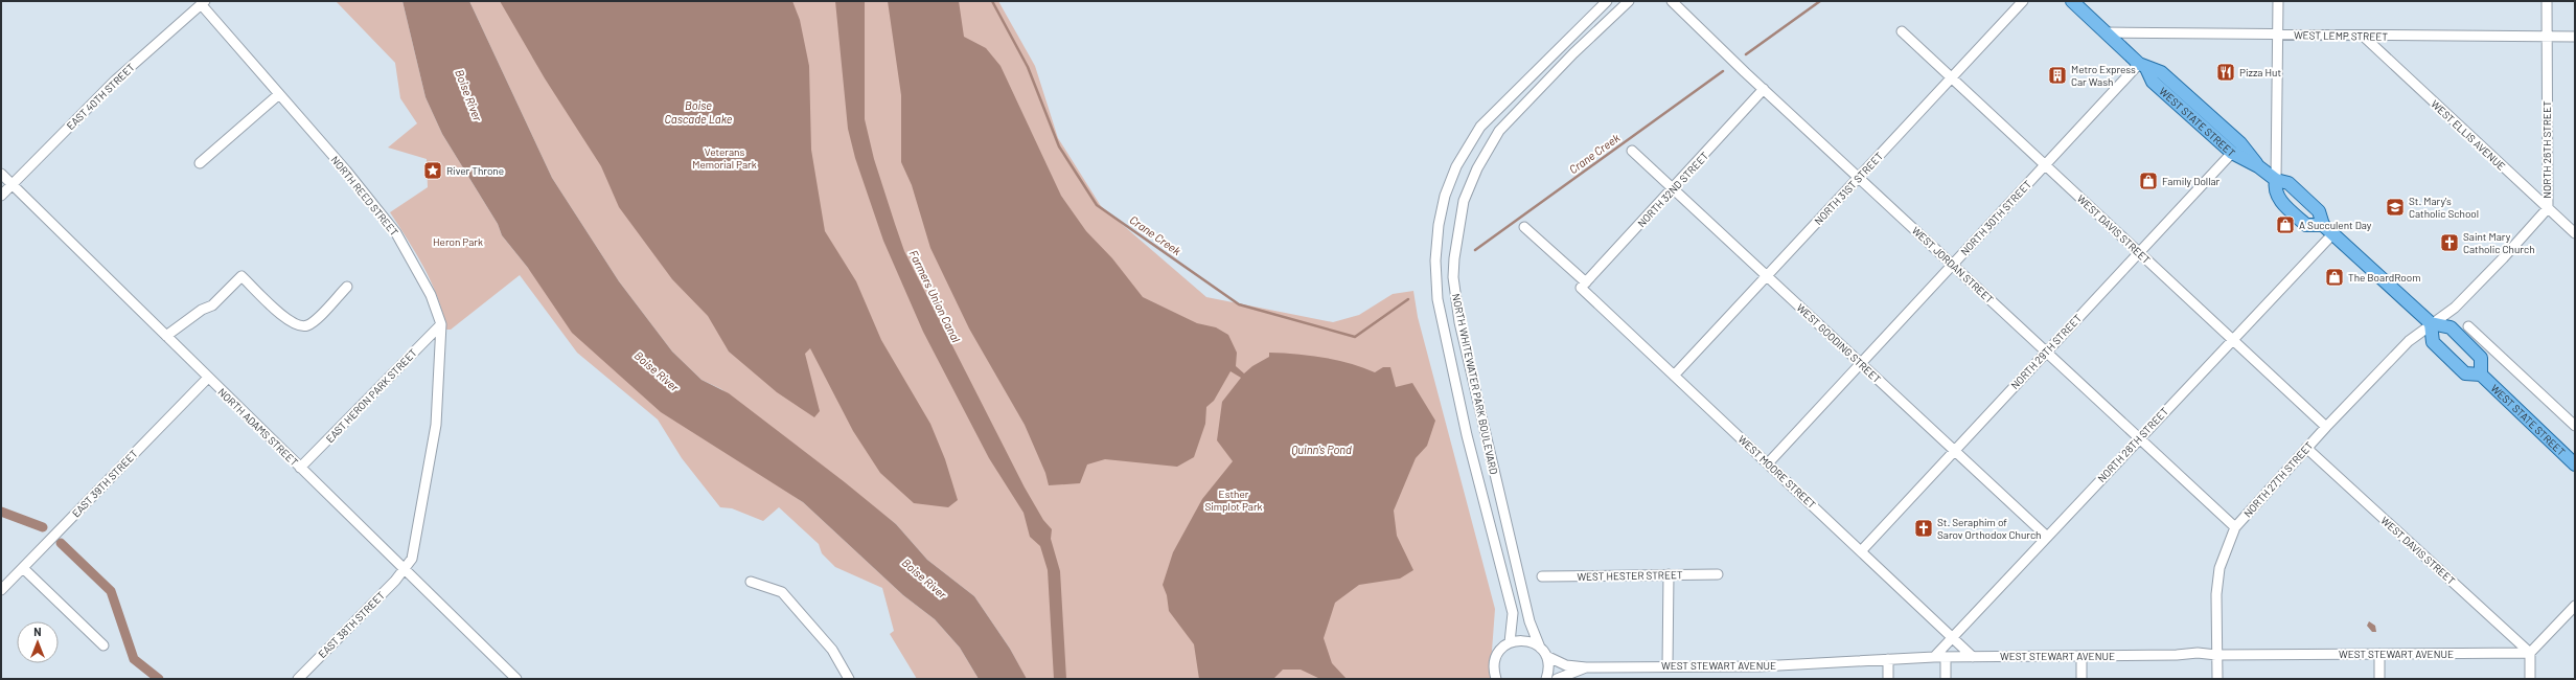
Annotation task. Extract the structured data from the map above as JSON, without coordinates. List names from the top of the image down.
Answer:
{
  "streets": {
    "main road": ["WEST STATE STREET"],
    "street": [
      "WEST LEMP STREET",
      "EAST 40TH STREET",
      "WEST ELLIS AVENUE",
      "NORTH 26TH STREET",
      "NORTH 31ST STREET",
      "NORTH 32ND STREET",
      "NORTH REED STREET",
      "NORTH 30TH STREET",
      "WEST DAVIS STREET",
      "WEST JORDAN STREET",
      "WEST GOODING STREET",
      "NORTH 29TH STREET",
      "NORTH WHITEWATER PARK BOULEVARD",
      "EAST HERON PARK STREET",
      "NORTH ADAMS STREET",
      "NORTH 28TH STREET",
      "WEST MOORE STREET",
      "NORTH 27TH STREET",
      "EAST 39TH STREET",
      "WEST HESTER STREET",
      "EAST 38TH STREET",
      "WEST STEWART AVENUE"
    ]
  },
  "crossings": [
    ["WEST LEMP STREET", "WEST STATE STREET"],
    ["WEST LEMP STREET", "WEST ELLIS AVENUE"],
    ["WEST LEMP STREET", "NORTH 26TH STREET"],
    ["EAST 40TH STREET", "NORTH REED STREET"],
    ["EAST 40TH STREET", "NORTH ADAMS STREET"],
    ["WEST STATE STREET", "NORTH 26TH STREET"],
    ["WEST STATE STREET", "NORTH 30TH STREET"],
    ["WEST STATE STREET", "NORTH 29TH STREET"],
    ["WEST STATE STREET", "NORTH 28TH STREET"],
    ["WEST STATE STREET", "NORTH 27TH STREET"],
    ["WEST ELLIS AVENUE", "NORTH 26TH STREET"],
    ["NORTH 26TH STREET", "NORTH 27TH STREET"],
    ["NORTH 31ST STREET", "WEST DAVIS STREET"],
    ["NORTH 31ST STREET", "WEST JORDAN STREET"],
    ["NORTH 31ST STREET", "WEST GOODING STREET"],
    ["NORTH 31ST STREET", "WEST MOORE STREET"],
    ["NORTH 32ND STREET", "WEST JORDAN STREET"],
    ["NORTH 32ND STREET", "WEST GOODING STREET"],
    ["NORTH 32ND STREET", "WEST MOORE STREET"],
    ["NORTH REED STREET", "EAST HERON PARK STREET"],
    ["NORTH REED STREET", "NORTH ADAMS STREET"],
    ["NORTH REED STREET", "EAST 38TH STREET"],
    ["NORTH 30TH STREET", "WEST DAVIS STREET"],
    ["NORTH 30TH STREET", "WEST JORDAN STREET"],
    ["NORTH 30TH STREET", "WEST GOODING STREET"],
    ["NORTH 30TH STREET", "WEST MOORE STREET"],
    ["WEST DAVIS STREET", "NORTH 29TH STREET"],
    ["WEST DAVIS STREET", "NORTH 28TH STREET"],
    ["WEST DAVIS STREET", "NORTH 27TH STREET"],
    ["WEST DAVIS STREET", "WEST STEWART AVENUE"],
    ["WEST JORDAN STREET", "NORTH 29TH STREET"],
    ["WEST JORDAN STREET", "NORTH 28TH STREET"],
    ["WEST JORDAN STREET", "NORTH 27TH STREET"],
    ["WEST GOODING STREET", "NORTH 29TH STREET"],
    ["WEST GOODING STREET", "NORTH 28TH STREET"],
    ["NORTH 29TH STREET", "WEST MOORE STREET"],
    ["NORTH WHITEWATER PARK BOULEVARD", "WEST STEWART AVENUE"],
    ["EAST HERON PARK STREET", "NORTH ADAMS STREET"],
    ["NORTH ADAMS STREET", "EAST 39TH STREET"],
    ["NORTH ADAMS STREET", "EAST 38TH STREET"],
    ["NORTH 28TH STREET", "WEST MOORE STREET"],
    ["NORTH 28TH STREET", "WEST STEWART AVENUE"],
    ["WEST MOORE STREET", "WEST STEWART AVENUE"],
    ["NORTH 27TH STREET", "WEST STEWART AVENUE"]
  ],
  "water": [
    "Boise River",
    "Boise Cascade Lake",
    "Crane Creek",
    "Farmers Union Canal",
    "Quinn's Pond"
  ],
  "parks": ["Veterans Memorial Park", "Heron Park", "Esther Simplot Park"],
  "places": {
    "restaurant": ["Pizza Hut"],
    "building": ["Metro Express Car Wash"],
    "place": ["River Throne"],
    "shop": ["Family Dollar", "A Succulent Day", "The BoardRoom"],
    "school or university": ["St. Mary's Catholic School"],
    "church": ["Saint Mary Catholic Church", "St. Seraphim of Sarov Orthodox Church"]
  },
  "north": "top"
}
